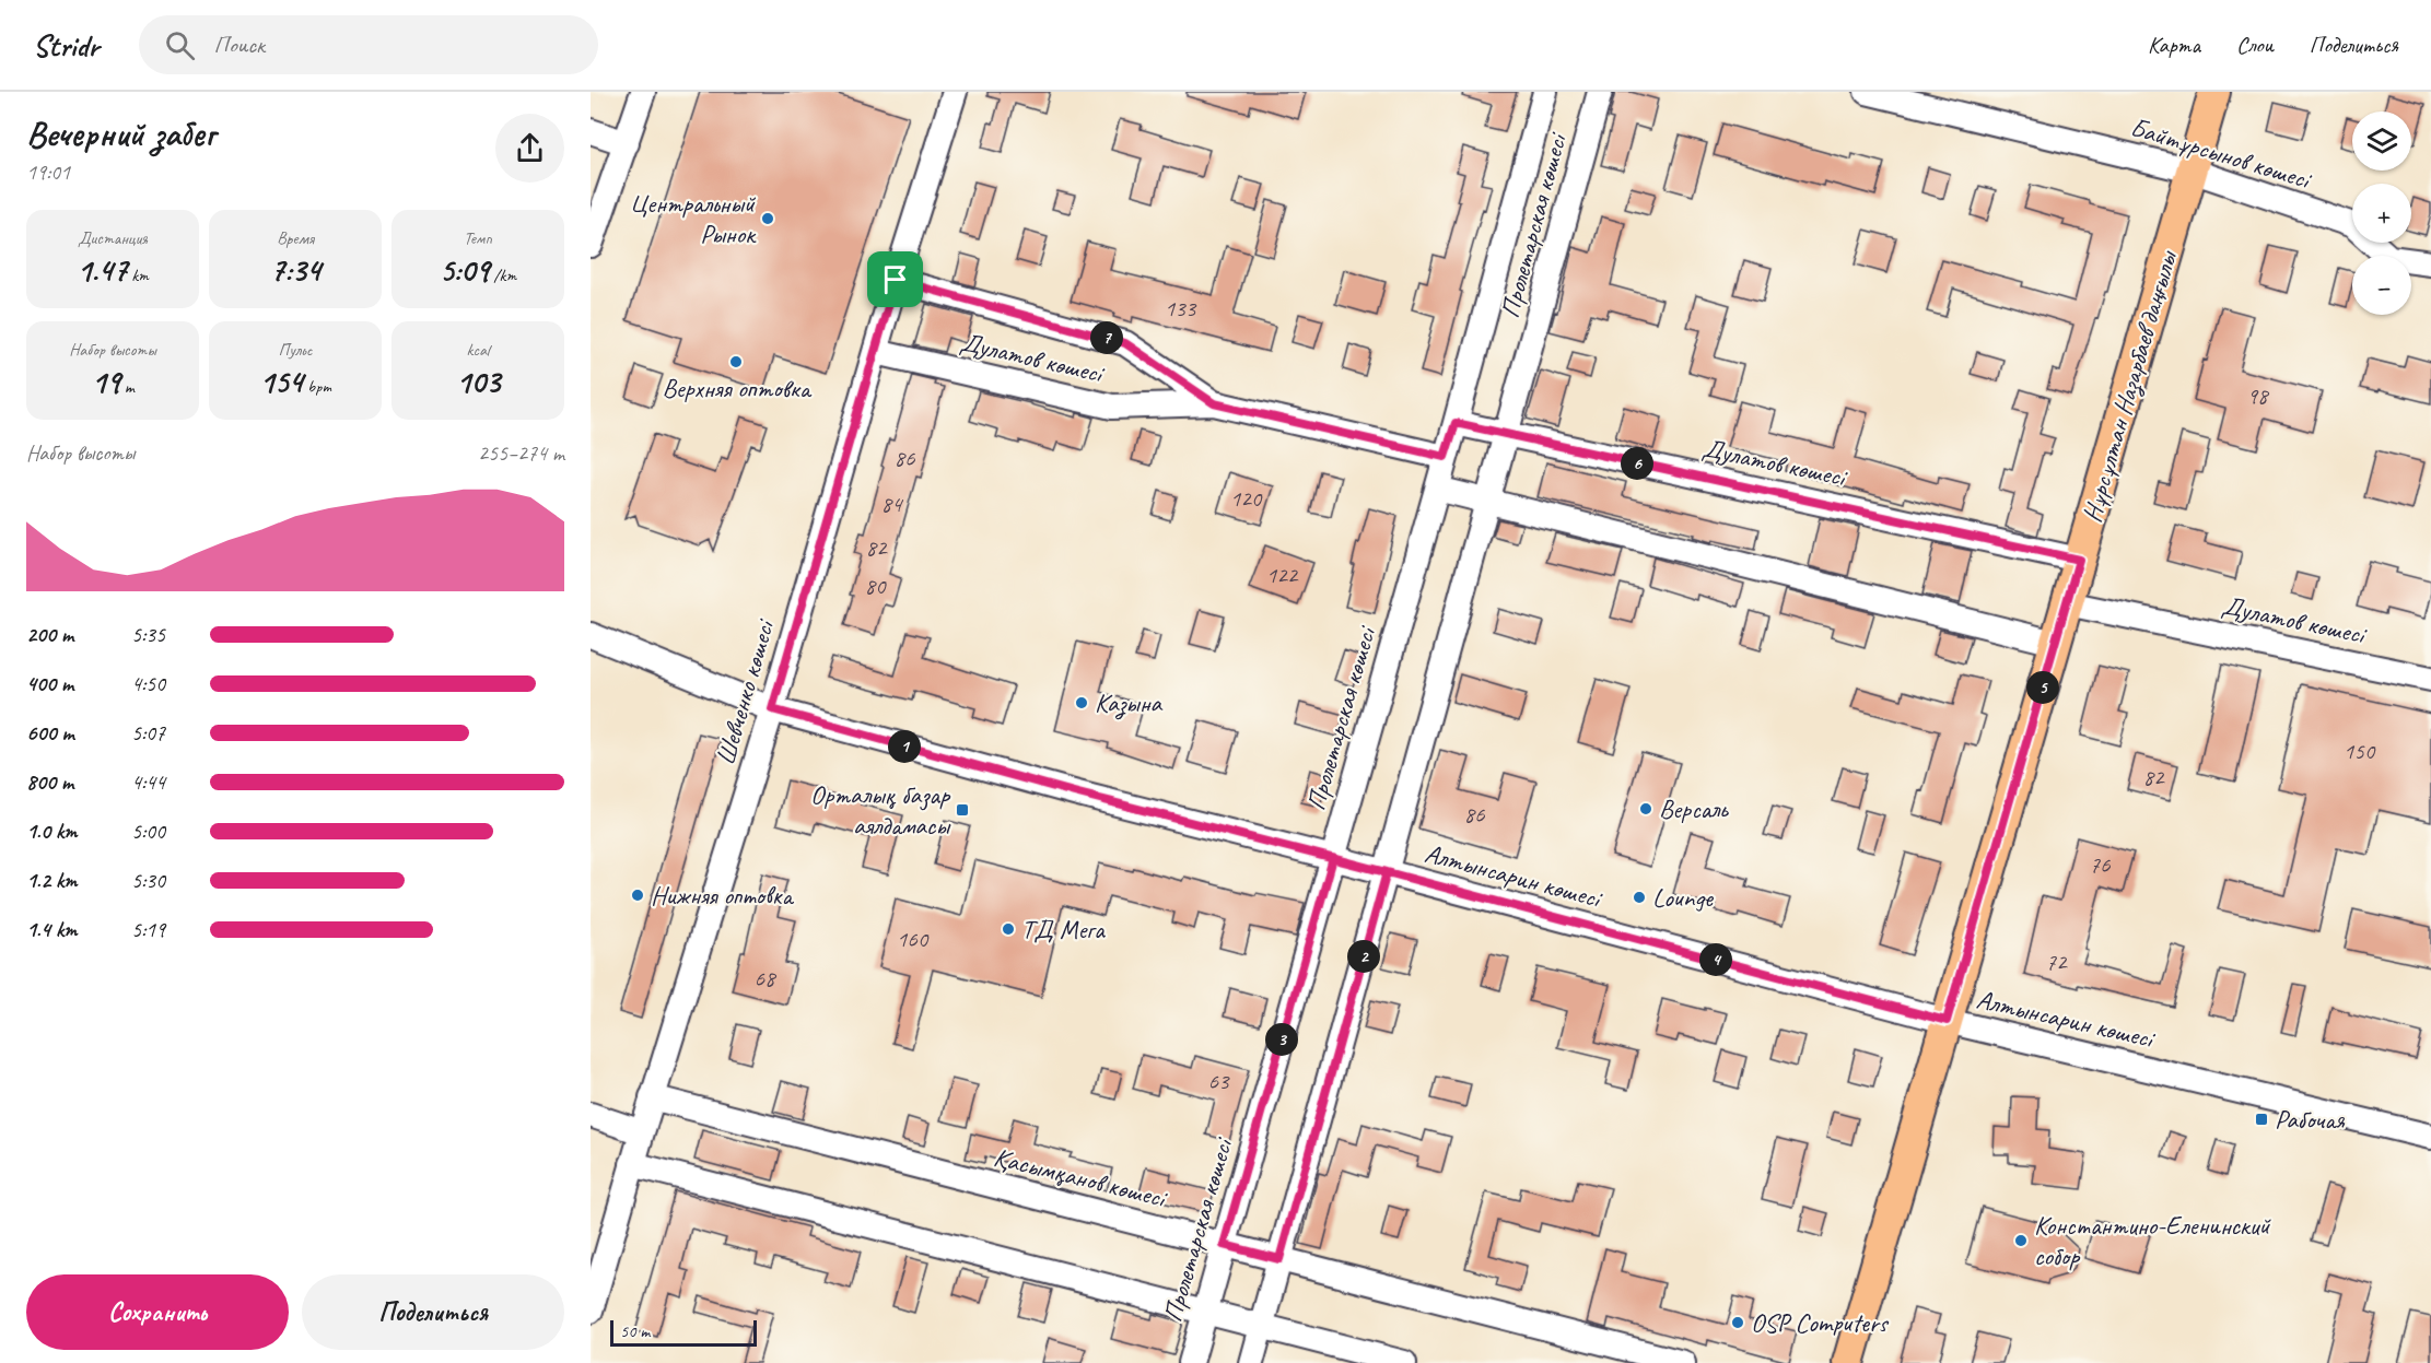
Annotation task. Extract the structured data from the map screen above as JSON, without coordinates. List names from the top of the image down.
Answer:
{
  "streets": {
    "main road": ["Нұрсұлтан Назарбаев даңғылы"],
    "street": [
      "Байтұрсынов көшесі",
      "Пролетарская көшесі",
      "Дулатов көшесі",
      "Шевченко көшесі",
      "Алтынсарин көшесі",
      "Қасымқанов көшесі"
    ]
  },
  "crossings": [
    ["Байтұрсынов көшесі", "Нұрсұлтан Назарбаев даңғылы"],
    ["Пролетарская көшесі", "Дулатов көшесі"],
    ["Пролетарская көшесі", "Алтынсарин көшесі"],
    ["Пролетарская көшесі", "Қасымқанов көшесі"],
    ["Дулатов көшесі", "Нұрсұлтан Назарбаев даңғылы"],
    ["Дулатов көшесі", "Шевченко көшесі"],
    ["Нұрсұлтан Назарбаев даңғылы", "Алтынсарин көшесі"],
    ["Шевченко көшесі", "Алтынсарин көшесі"],
    ["Шевченко көшесі", "Қасымқанов көшесі"]
  ],
  "places": {
    "other": [
      "Центральный Рынок",
      "Верхняя оптовка",
      "Казына",
      "Версаль",
      "Нижняя оптовка",
      "Lounge",
      "ТД Мега",
      "Константино-Еленинский собор",
      "OSP Computers"
    ],
    "transit": ["Орталық базар аялдамасы", "Рабочая"]
  },
  "house_numbers": [
    "133",
    "98",
    "86",
    "120",
    "84",
    "82",
    "122",
    "80",
    "150",
    "82",
    "86",
    "76",
    "160",
    "72",
    "68",
    "63"
  ],
  "scale_bar": "50 m",
  "page": {
    "header": "Stridr",
    "search": "Поиск",
    "nav": ["Карта", "Слои", "Поделиться"],
    "heading": ["Вечерний забег", "19:01"],
    "map_buttons": ["+", "−"],
    "stats": [
      ["Дистанция", "1.47 km"],
      ["Время", "7:34"],
      ["Темп", "5:09 /km"],
      ["Набор высоты", "19 m"],
      ["Пульс", "154 bpm"],
      ["kcal", "103"]
    ],
    "pins": [
      "7",
      "6",
      "5",
      "1",
      "2",
      "4",
      "3"
    ],
    "chart": ["Набор высоты", "255–274 m"],
    "list": [
      {
        "name": "200 m",
        "note": "5:35"
      },
      {
        "name": "400 m",
        "note": "4:50"
      },
      {
        "name": "600 m",
        "note": "5:07"
      },
      {
        "name": "800 m",
        "note": "4:44"
      },
      {
        "name": "1.0 km",
        "note": "5:00"
      },
      {
        "name": "1.2 km",
        "note": "5:30"
      },
      {
        "name": "1.4 km",
        "note": "5:19"
      }
    ],
    "buttons": ["Сохранить", "Поделиться"],
    "scale": "50 m"
  }
}
